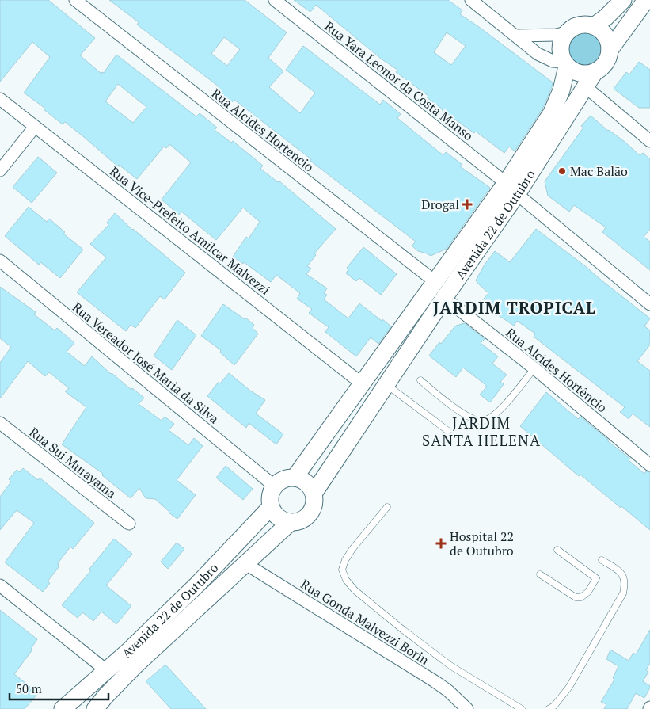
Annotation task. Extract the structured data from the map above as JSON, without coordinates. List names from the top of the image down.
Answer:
{
  "streets": {
    "street": [
      "Rua Yara Leonor da Costa Manso",
      "Rua Alcides Hortencio",
      "Avenida 22 de Outubro",
      "Rua Vice-Prefeito Amilcar Malvezzi",
      "Rua Vereador José Maria da Silva",
      "Rua Alcides Hortêncio",
      "Rua Sui Murayama",
      "Rua Gonda Malvezzi Borin"
    ]
  },
  "crossings": [
    ["Rua Yara Leonor da Costa Manso", "Avenida 22 de Outubro"],
    ["Rua Alcides Hortencio", "Avenida 22 de Outubro"],
    ["Avenida 22 de Outubro", "Rua Vice-Prefeito Amilcar Malvezzi"],
    ["Avenida 22 de Outubro", "Rua Vereador José Maria da Silva"],
    ["Avenida 22 de Outubro", "Rua Alcides Hortêncio"],
    ["Avenida 22 de Outubro", "Rua Gonda Malvezzi Borin"]
  ],
  "districts": ["JARDIM TROPICAL", "JARDIM SANTA HELENA"],
  "places": {
    "other": ["Mac Balão"],
    "health": ["Drogal", "Hospital 22 de Outubro"]
  },
  "scale_bar": "50 m"
}
